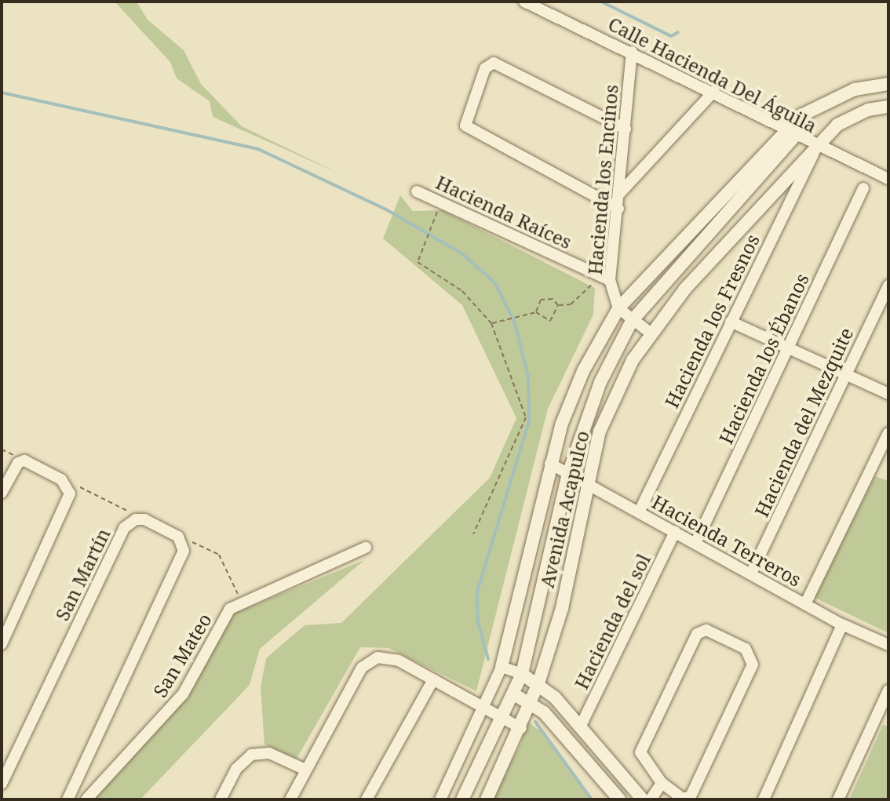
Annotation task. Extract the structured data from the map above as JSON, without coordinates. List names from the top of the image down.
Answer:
{
  "streets": {
    "street": [
      "Calle Hacienda Del Águila",
      "Hacienda los Encinos",
      "Hacienda Raíces",
      "Hacienda los Fresnos",
      "Hacienda los Ébanos",
      "Hacienda del Mezquite",
      "Avenida Acapulco",
      "Hacienda Terreros",
      "San Martín",
      "Hacienda del sol",
      "San Mateo"
    ]
  },
  "crossings": [
    ["Calle Hacienda Del Águila", "Hacienda los Encinos"],
    ["Calle Hacienda Del Águila", "Hacienda los Fresnos"],
    ["Calle Hacienda Del Águila", "Avenida Acapulco"],
    ["Hacienda los Encinos", "Hacienda Raíces"],
    ["Hacienda los Encinos", "Avenida Acapulco"],
    ["Hacienda los Fresnos", "Avenida Acapulco"],
    ["Hacienda los Fresnos", "Hacienda Terreros"],
    ["Hacienda los Ébanos", "Hacienda Terreros"],
    ["Hacienda del Mezquite", "Hacienda Terreros"],
    ["Avenida Acapulco", "Hacienda Terreros"],
    ["Hacienda Terreros", "Hacienda del sol"]
  ]
}
